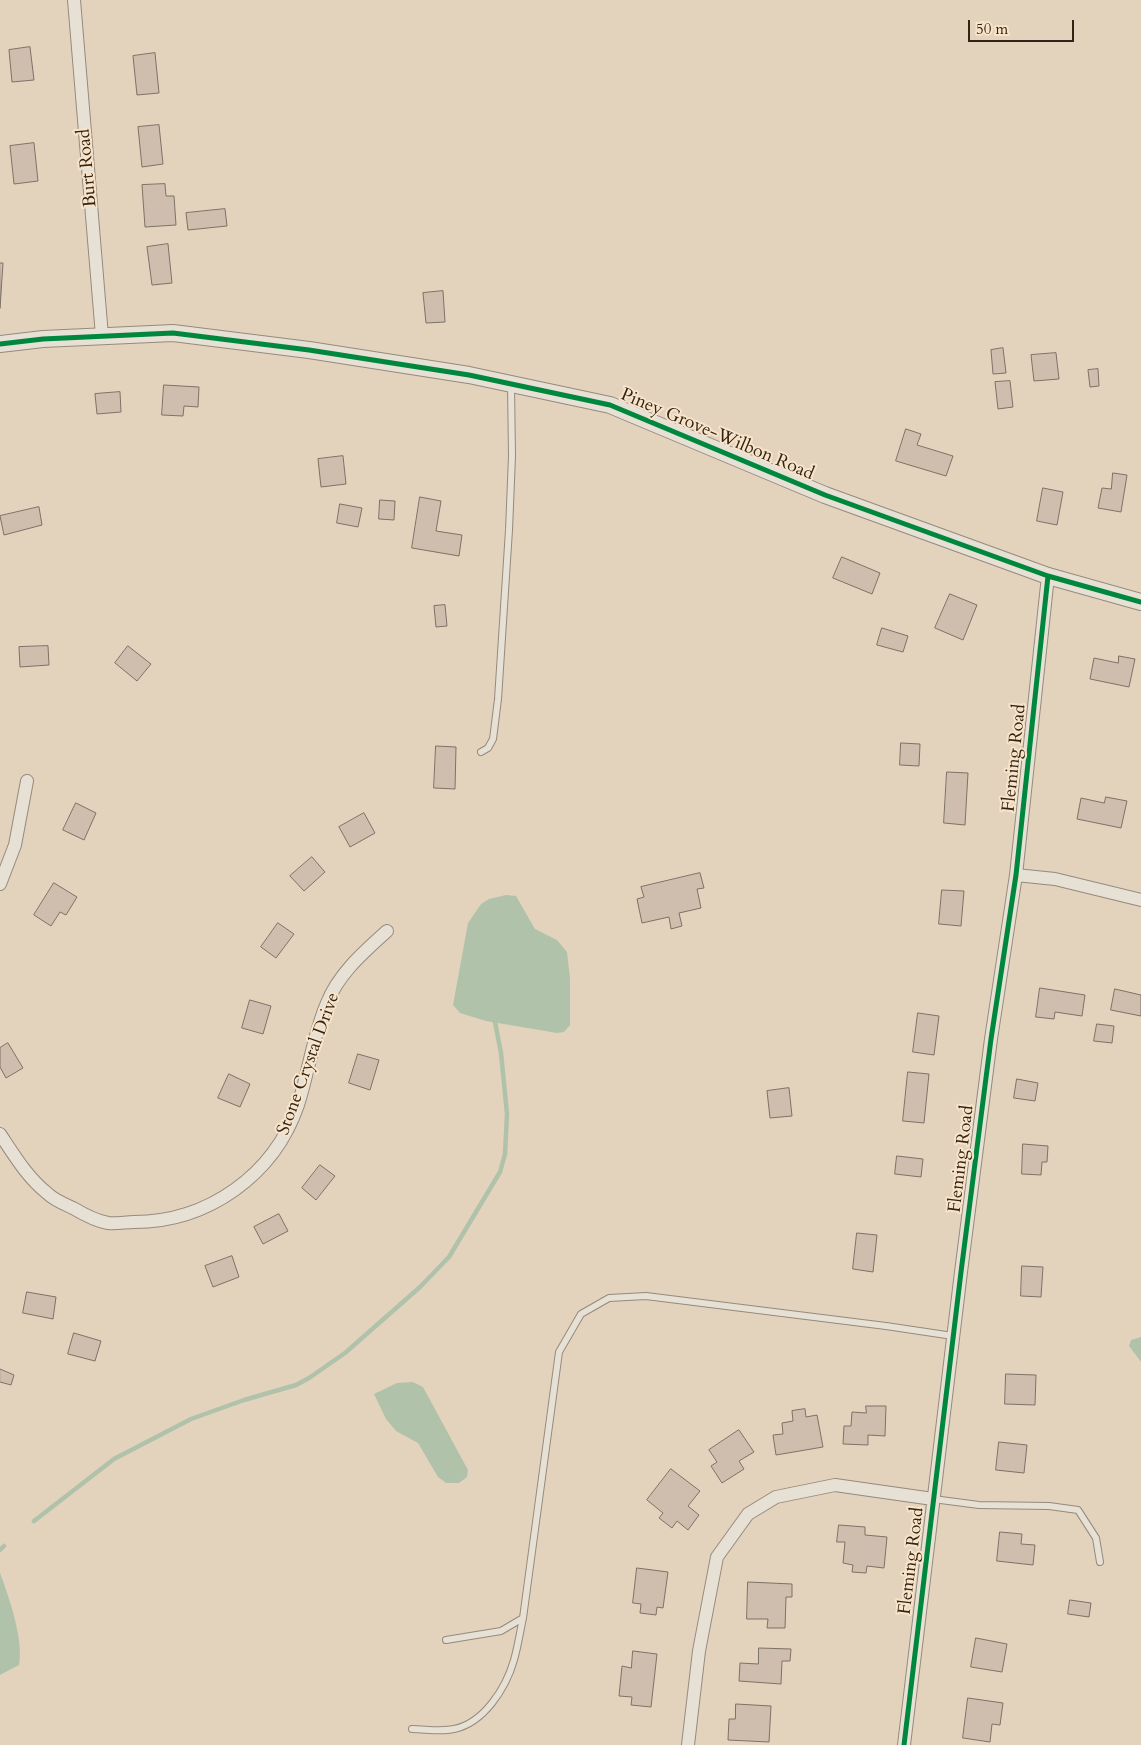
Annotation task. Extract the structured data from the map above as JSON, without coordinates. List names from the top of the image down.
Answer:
{
  "streets": {
    "street": [
      "Burt Road",
      "Piney Grove-Wilbon Road",
      "Fleming Road",
      "Stone Crystal Drive"
    ]
  },
  "crossings": [
    ["Burt Road", "Piney Grove-Wilbon Road"],
    ["Piney Grove-Wilbon Road", "Fleming Road"]
  ],
  "scale_bar": "50 m"
}
